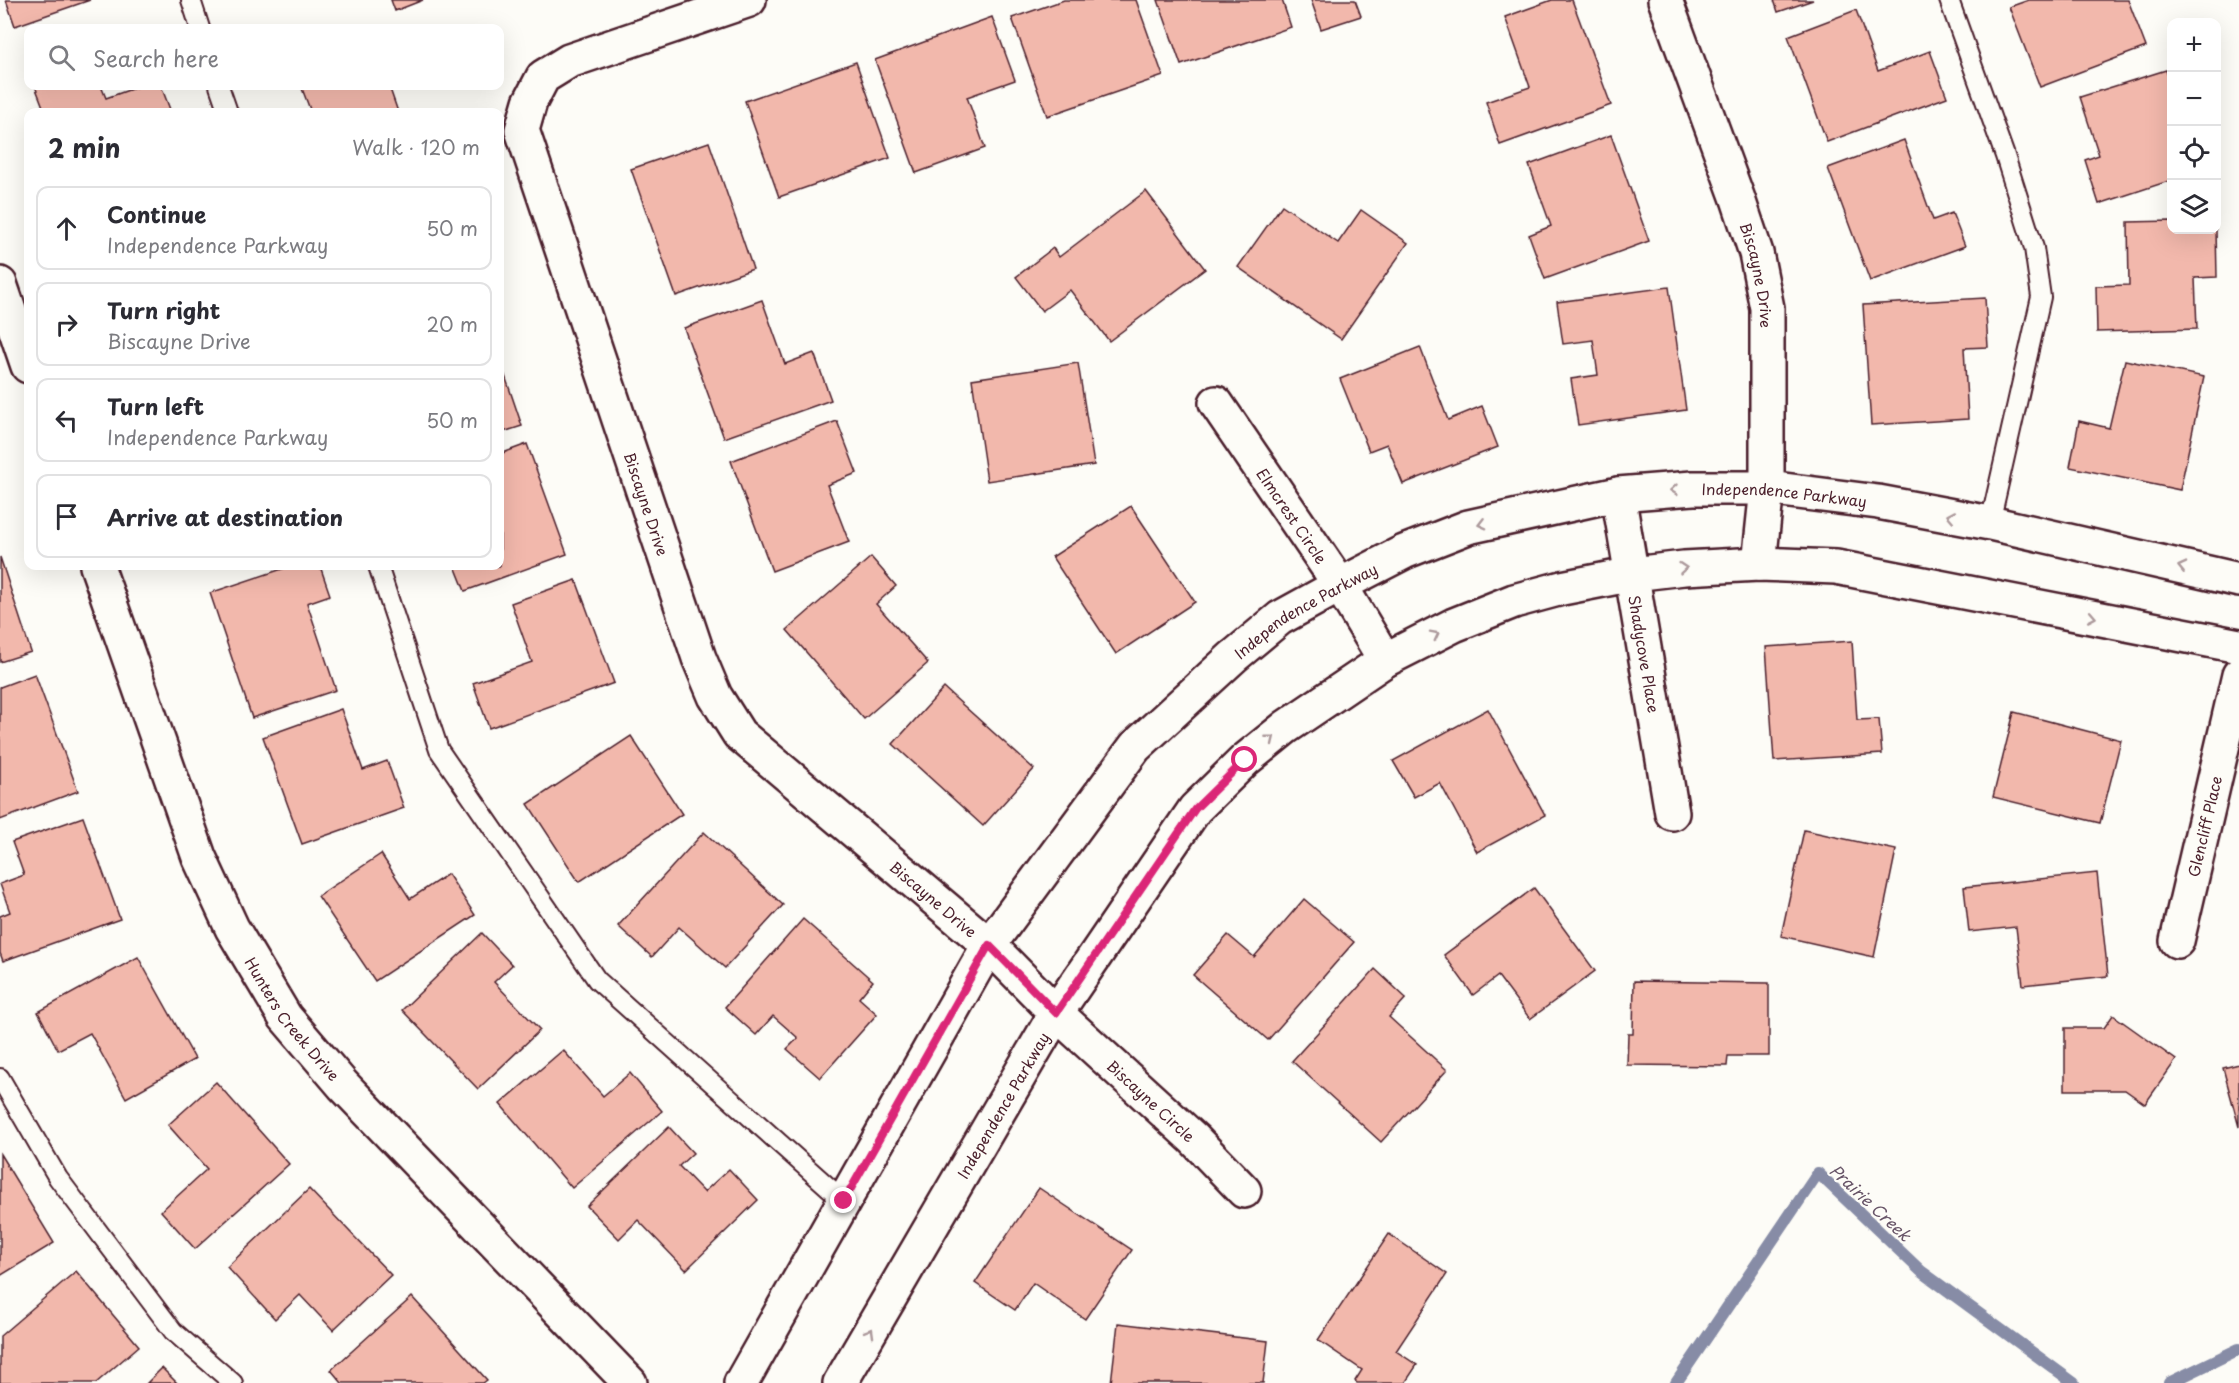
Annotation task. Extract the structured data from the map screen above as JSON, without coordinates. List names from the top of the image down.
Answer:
{
  "streets": {
    "street": [
      "Biscayne Drive",
      "Independence Parkway",
      "Elmcrest Circle",
      "Shadycove Place",
      "Glencliff Place",
      "Hunters Creek Drive",
      "Biscayne Circle"
    ]
  },
  "crossings": [
    ["Biscayne Drive", "Independence Parkway"],
    ["Biscayne Drive", "Biscayne Circle"],
    ["Independence Parkway", "Elmcrest Circle"],
    ["Independence Parkway", "Shadycove Place"],
    ["Independence Parkway", "Biscayne Circle"]
  ],
  "water": ["Prairie Creek"],
  "page": {
    "map_buttons": ["+", "−"],
    "search": "Search here",
    "heading": ["2 min", "Walk · 120 m"],
    "list": [
      ["Continue", "Independence Parkway", "50 m"],
      ["Turn right", "Biscayne Drive", "20 m"],
      ["Turn left", "Independence Parkway", "50 m"],
      "Arrive at destination"
    ]
  }
}
